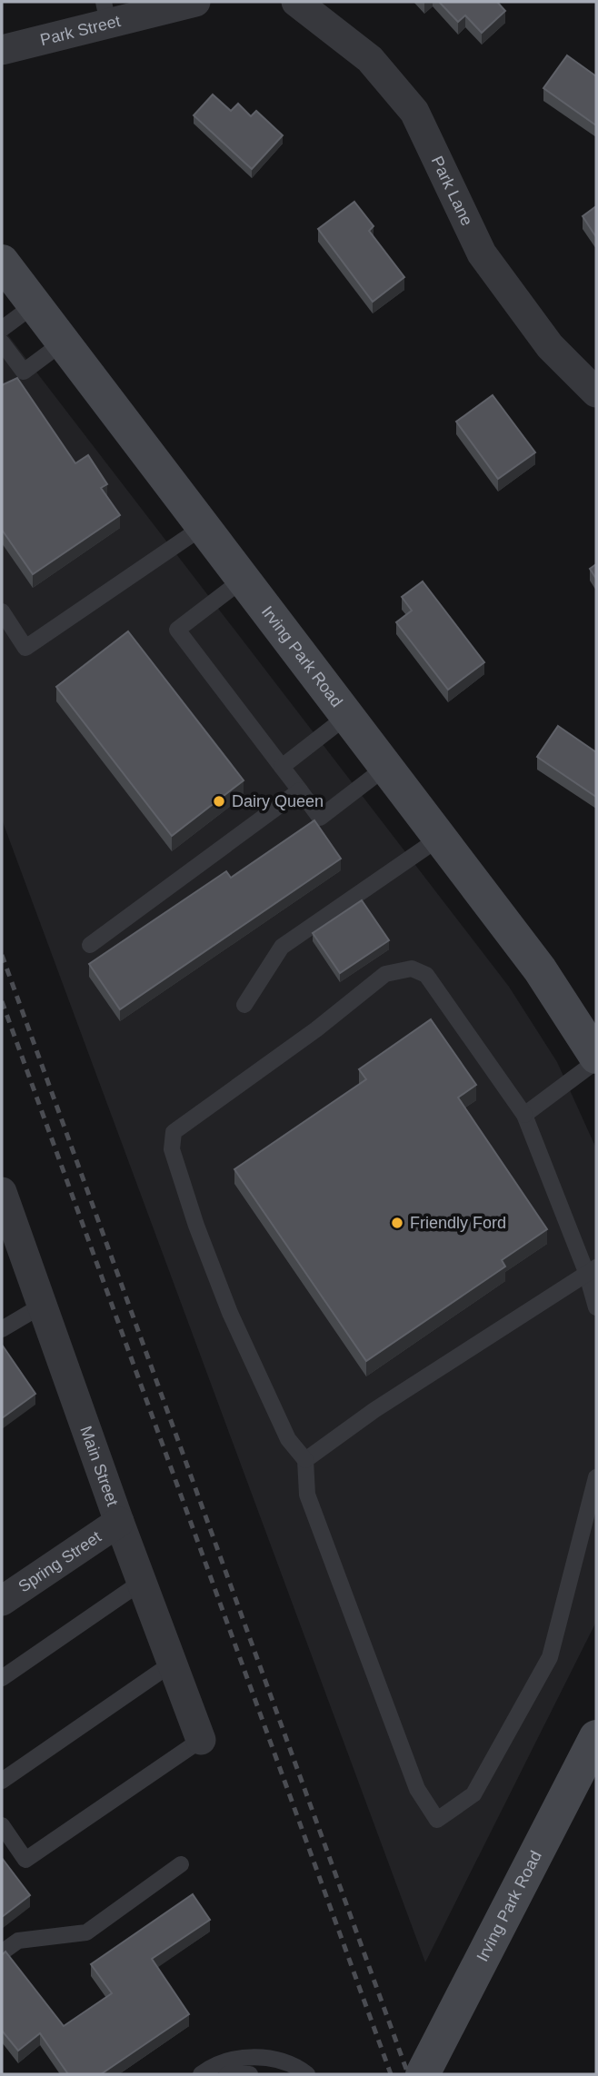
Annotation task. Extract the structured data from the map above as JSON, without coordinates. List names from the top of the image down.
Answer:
{
  "streets": {
    "main road": ["Irving Park Road"],
    "street": [
      "Park Street",
      "Park Lane",
      "Main Street",
      "Spring Street"
    ]
  },
  "crossings": [
    ["Main Street", "Spring Street"]
  ],
  "places": ["Dairy Queen", "Friendly Ford"]
}
